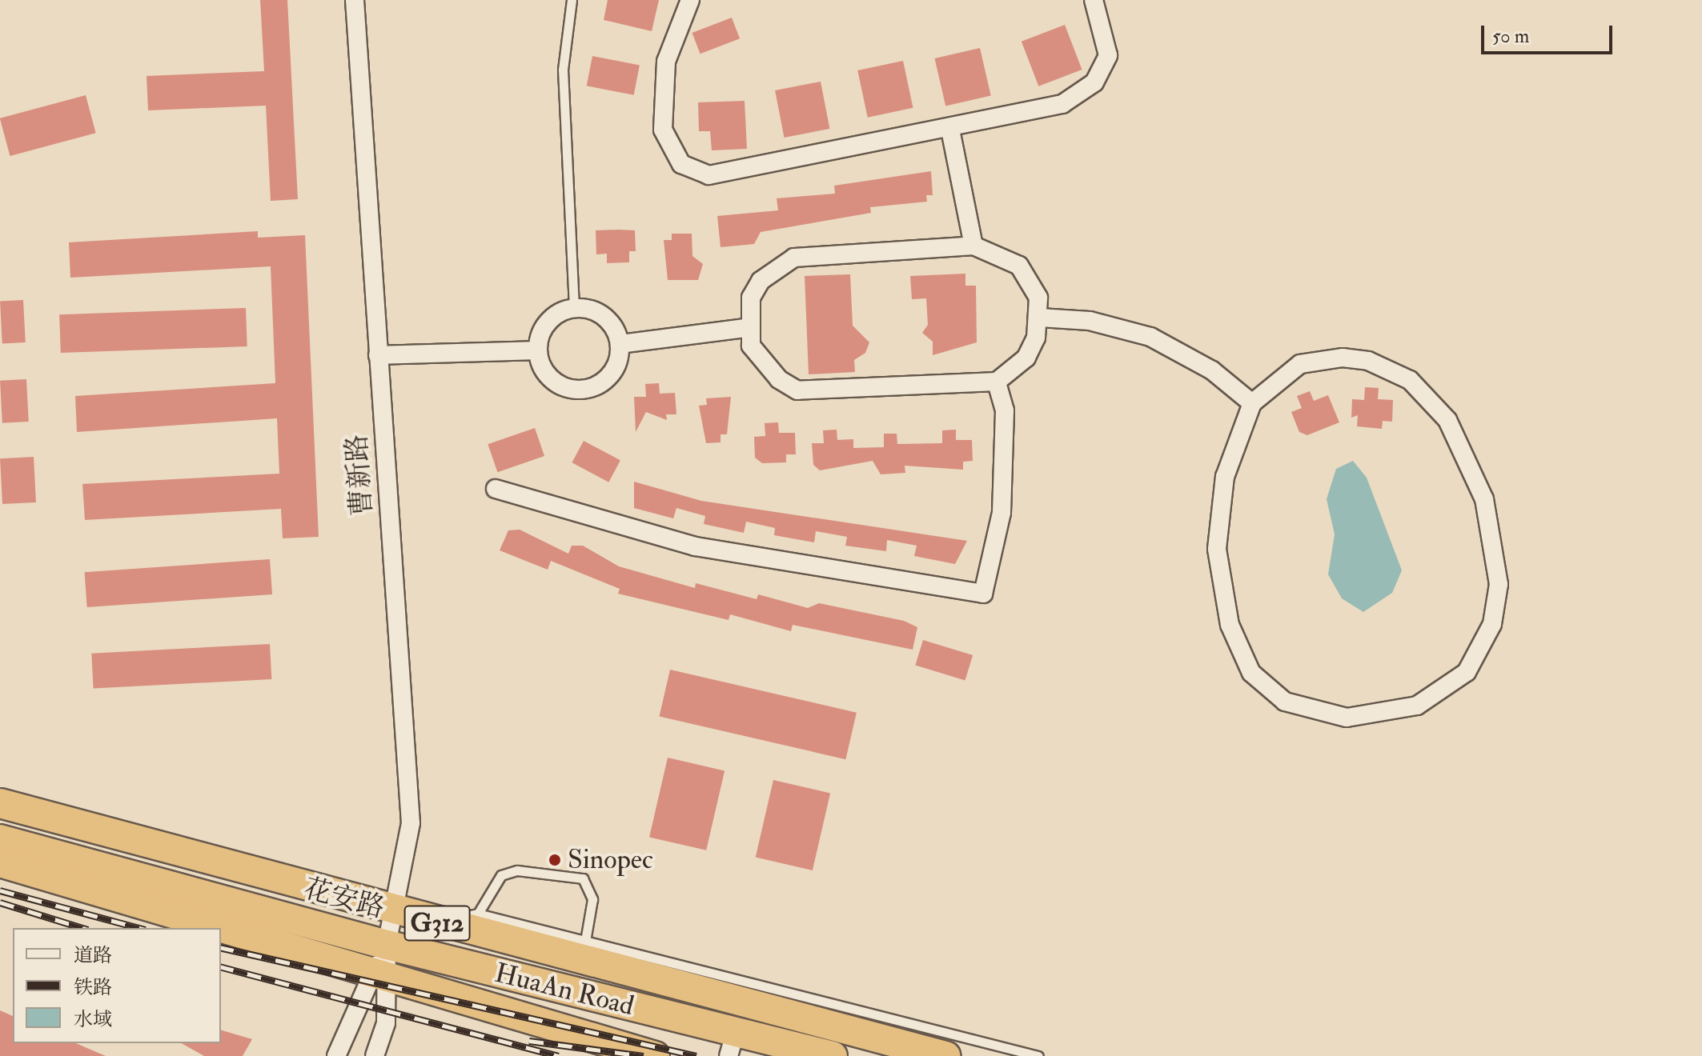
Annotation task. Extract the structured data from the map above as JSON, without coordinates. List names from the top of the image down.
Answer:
{
  "streets": {
    "highway": ["花安路", "G312", "HuaAn Road"],
    "street": ["曹新路"]
  },
  "crossings": [
    ["曹新路", "花安路"],
    ["曹新路", "HuaAn Road"]
  ],
  "places": ["Sinopec"],
  "legend": ["道路", "铁路", "水域"],
  "scale_bar": "50 m"
}
